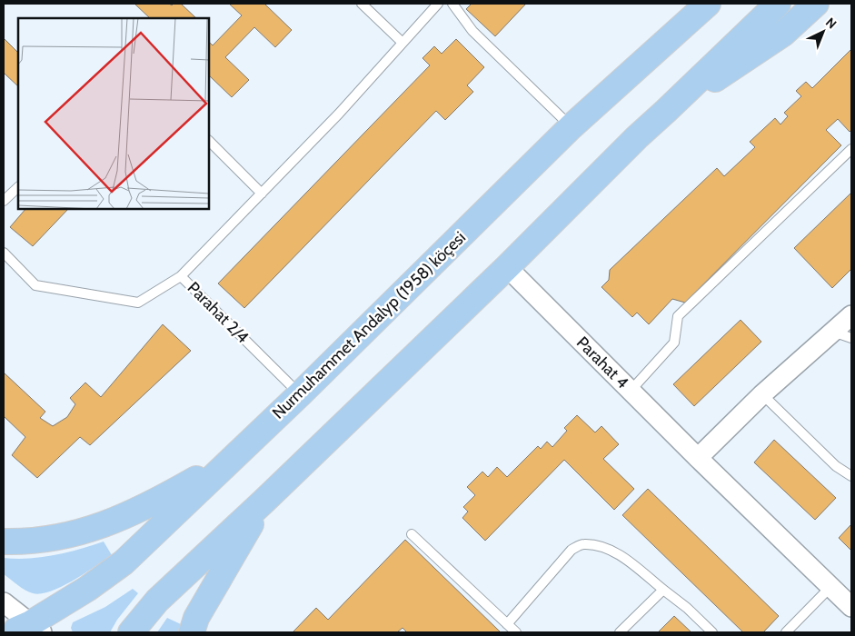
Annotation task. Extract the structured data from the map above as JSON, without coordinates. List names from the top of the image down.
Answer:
{
  "streets": {
    "main road": ["Nurmuhammet Andalyp (1958) köçesi"],
    "street": ["Parahat 4"],
    "lane": ["Parahat 2/4"]
  },
  "crossings": [
    ["Parahat 2/4", "Nurmuhammet Andalyp (1958) köçesi"]
  ],
  "north": "top right"
}
